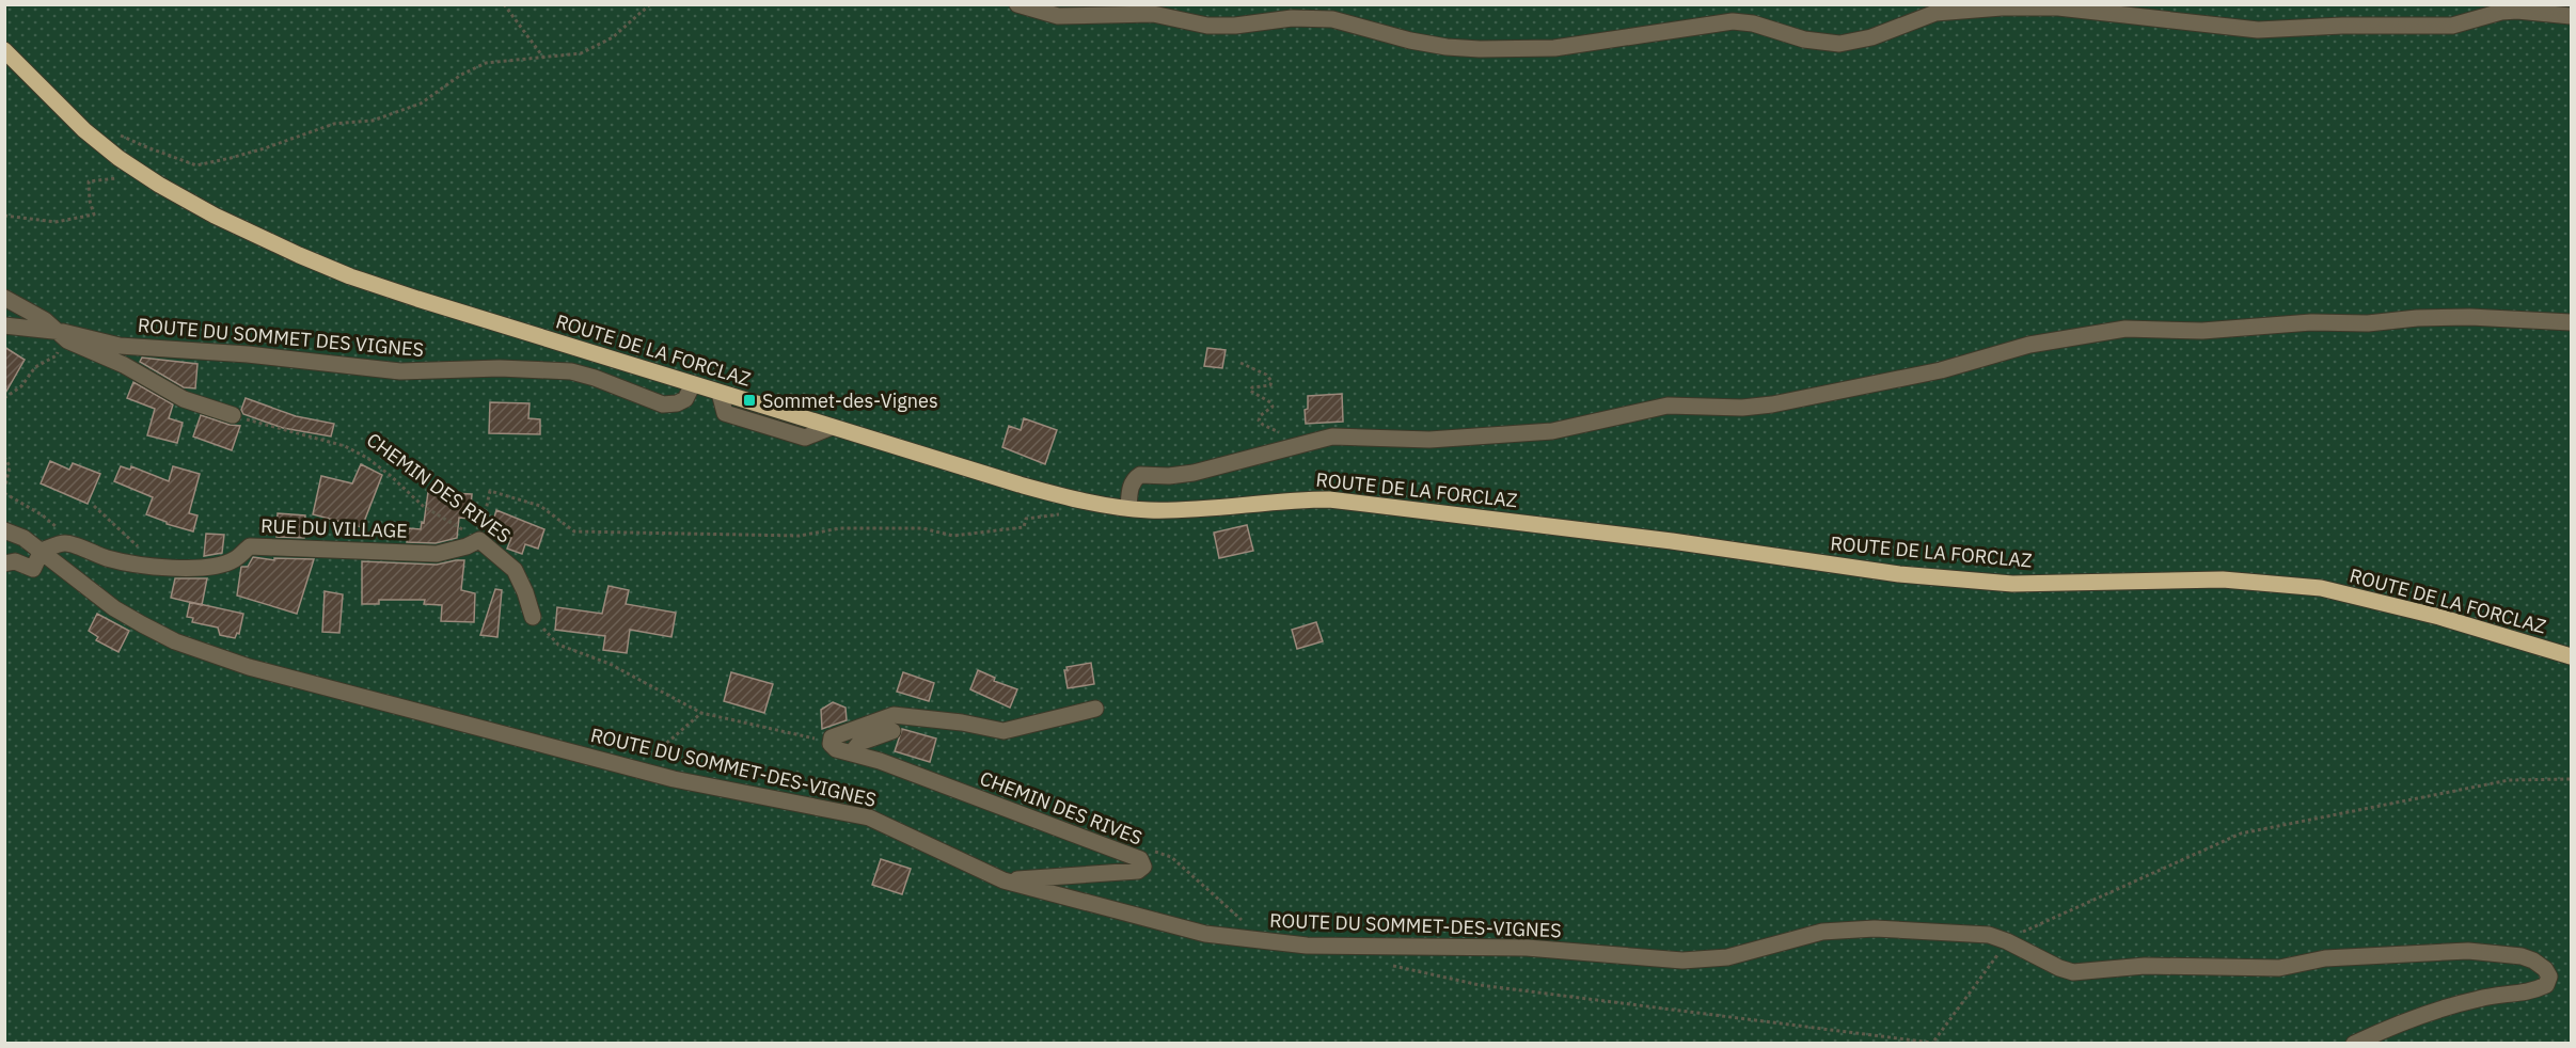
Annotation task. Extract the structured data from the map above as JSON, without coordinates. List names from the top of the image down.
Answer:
{
  "streets": {
    "main road": ["ROUTE DE LA FORCLAZ"],
    "street": [
      "ROUTE DU SOMMET DES VIGNES",
      "CHEMIN DES RIVES",
      "RUE DU VILLAGE",
      "ROUTE DU SOMMET-DES-VIGNES"
    ]
  },
  "crossings": [
    ["ROUTE DU SOMMET DES VIGNES", "ROUTE DE LA FORCLAZ"],
    ["CHEMIN DES RIVES", "RUE DU VILLAGE"],
    ["CHEMIN DES RIVES", "ROUTE DU SOMMET-DES-VIGNES"],
    ["RUE DU VILLAGE", "ROUTE DU SOMMET-DES-VIGNES"]
  ],
  "places": {
    "transit": ["Sommet-des-Vignes"]
  }
}
